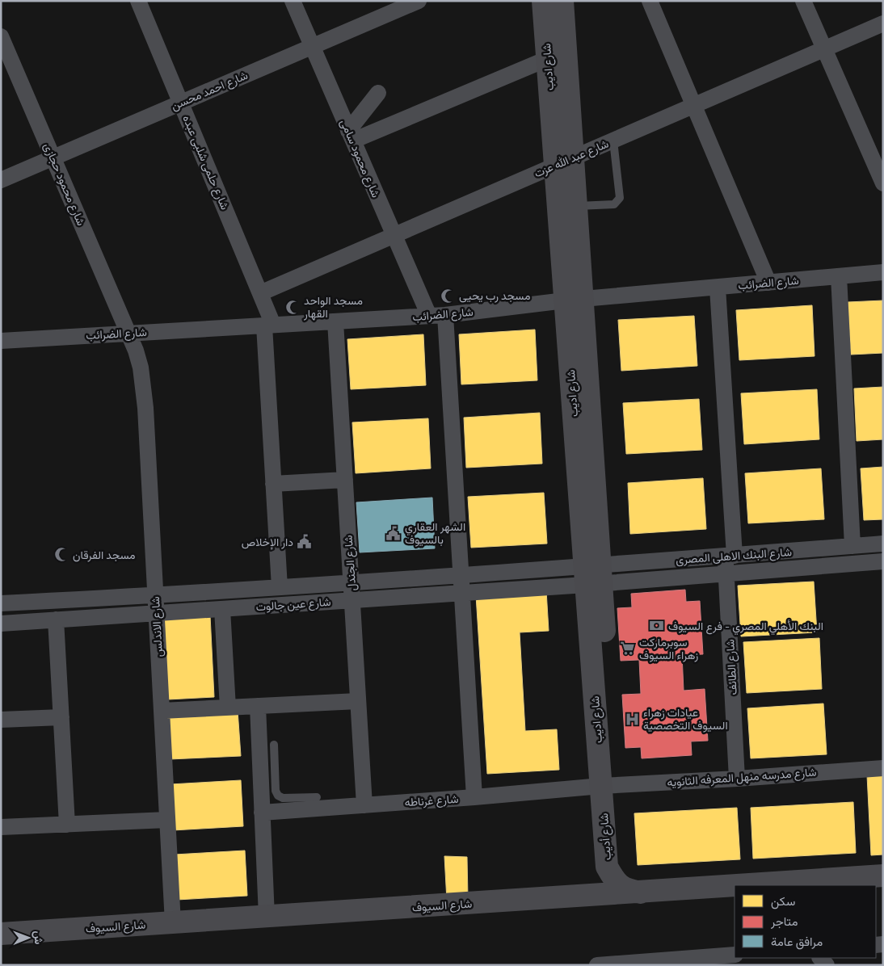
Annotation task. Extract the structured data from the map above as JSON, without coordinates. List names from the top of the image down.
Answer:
{
  "streets": {
    "main road": ["شارع اديب", "شارع أديب", "شارع السيوف"],
    "street": [
      "شارع احمد محسن",
      "شارع محمود سامى",
      "شارع عبد الله عزت",
      "شارع حلمى شلبى عبده",
      "شارع محمود حجازى",
      "شارع الضرائب",
      "شارع البنك الاهلى المصرى",
      "شارع الجندل",
      "شارع عين جالوت",
      "شارع الاندلس",
      "شارع الطائف",
      "شارع مدرسه منهل المعرفه الثانويه",
      "شارع غرناطه"
    ]
  },
  "crossings": [
    ["شارع اديب", "شارع عبد الله عزت"],
    ["شارع اديب", "شارع الضرائب"],
    ["شارع اديب", "شارع البنك الاهلى المصرى"],
    ["شارع اديب", "شارع عين جالوت"],
    ["شارع اديب", "شارع مدرسه منهل المعرفه الثانويه"],
    ["شارع اديب", "شارع غرناطه"],
    ["شارع اديب", "شارع أديب"],
    ["شارع احمد محسن", "شارع محمود سامى"],
    ["شارع احمد محسن", "شارع حلمى شلبى عبده"],
    ["شارع احمد محسن", "شارع محمود حجازى"],
    ["شارع محمود سامى", "شارع عبد الله عزت"],
    ["شارع محمود سامى", "شارع الضرائب"],
    ["شارع عبد الله عزت", "شارع حلمى شلبى عبده"],
    ["شارع حلمى شلبى عبده", "شارع الضرائب"],
    ["شارع حلمى شلبى عبده", "شارع عين جالوت"],
    ["شارع محمود حجازى", "شارع الضرائب"],
    ["شارع محمود حجازى", "شارع الاندلس"],
    ["شارع الضرائب", "شارع الجندل"],
    ["شارع الضرائب", "شارع الاندلس"],
    ["شارع الضرائب", "شارع الطائف"],
    ["شارع البنك الاهلى المصرى", "شارع عين جالوت"],
    ["شارع البنك الاهلى المصرى", "شارع الطائف"],
    ["شارع الجندل", "شارع عين جالوت"],
    ["شارع الجندل", "شارع غرناطه"],
    ["شارع عين جالوت", "شارع الاندلس"],
    ["شارع الاندلس", "شارع السيوف"],
    ["شارع الطائف", "شارع مدرسه منهل المعرفه الثانويه"],
    ["شارع مدرسه منهل المعرفه الثانويه", "شارع غرناطه"],
    ["شارع مدرسه منهل المعرفه الثانويه", "شارع أديب"],
    ["شارع غرناطه", "شارع أديب"],
    ["شارع أديب", "شارع السيوف"]
  ],
  "places": {
    "mosque": ["مسجد رب يحيى", "مسجد الواحد القهار", "مسجد الفرقان"],
    "public building": ["الشهر العقاري بالسيوف", "دار الإخلاص"],
    "bank": ["البنك الأهلي المصري - فرع السيوف"],
    "supermarket": ["سوبرماركت زهراء السيوف"],
    "hospital": ["عيادات زهراء السيوف التخصصية"]
  },
  "legend": ["سكن", "متاجر", "مرافق عامة"],
  "north": "right"
}
